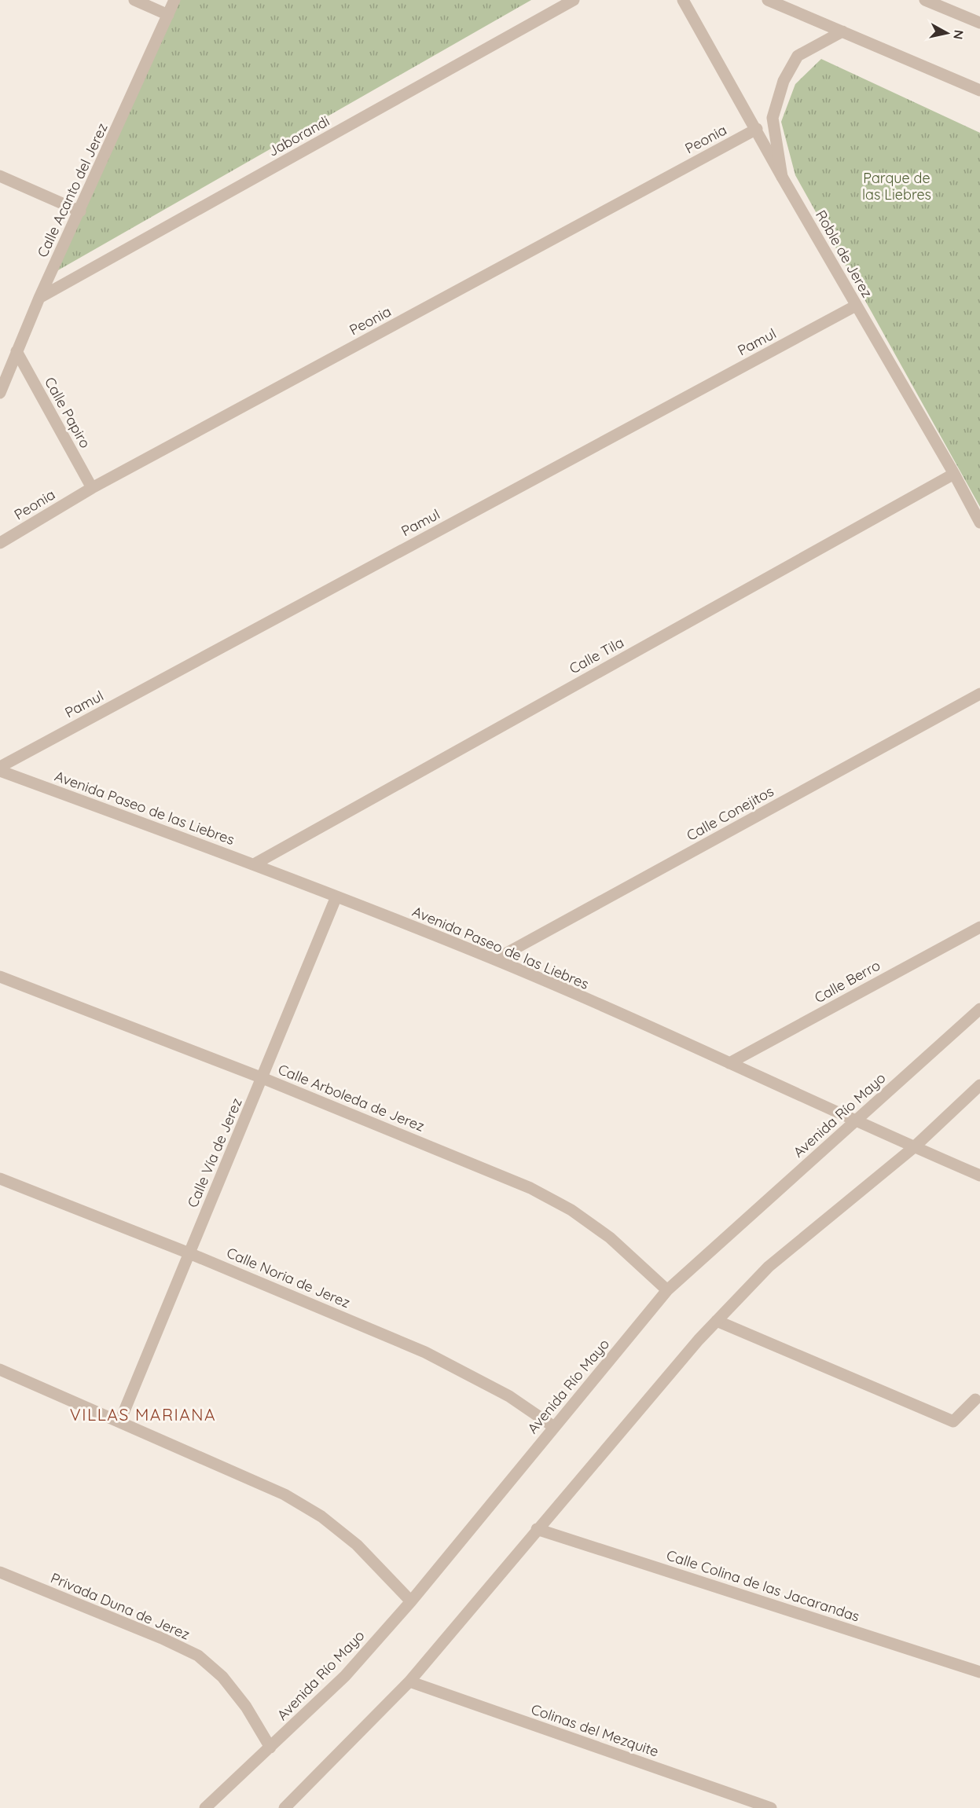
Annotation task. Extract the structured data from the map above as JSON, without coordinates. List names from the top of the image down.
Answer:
{
  "streets": {
    "street": [
      "Jaborandi",
      "Peonia",
      "Calle Acanto del Jerez",
      "Roble de Jerez",
      "Pamul",
      "Calle Papiro",
      "Calle Tila",
      "Avenida Paseo de las Liebres",
      "Calle Conejitos",
      "Calle Berro",
      "Calle Arboleda de Jerez",
      "Avenida Río Mayo",
      "Calle Vía de Jerez",
      "Calle Noria de Jerez",
      "Calle Colina de las Jacarandas",
      "Privada Duna de Jerez",
      "Colinas del Mezquite"
    ]
  },
  "crossings": [
    ["Jaborandi", "Calle Acanto del Jerez"],
    ["Peonia", "Roble de Jerez"],
    ["Peonia", "Calle Papiro"],
    ["Calle Acanto del Jerez", "Calle Papiro"],
    ["Roble de Jerez", "Pamul"],
    ["Roble de Jerez", "Calle Tila"],
    ["Calle Tila", "Avenida Paseo de las Liebres"],
    ["Avenida Paseo de las Liebres", "Calle Conejitos"],
    ["Avenida Paseo de las Liebres", "Calle Berro"],
    ["Avenida Paseo de las Liebres", "Avenida Río Mayo"],
    ["Avenida Paseo de las Liebres", "Calle Vía de Jerez"],
    ["Calle Arboleda de Jerez", "Avenida Río Mayo"],
    ["Calle Arboleda de Jerez", "Calle Vía de Jerez"],
    ["Avenida Río Mayo", "Calle Noria de Jerez"],
    ["Avenida Río Mayo", "Privada Duna de Jerez"],
    ["Calle Vía de Jerez", "Calle Noria de Jerez"]
  ],
  "districts": ["VILLAS MARIANA"],
  "parks": ["Parque de las Liebres"],
  "north": "right"
}
